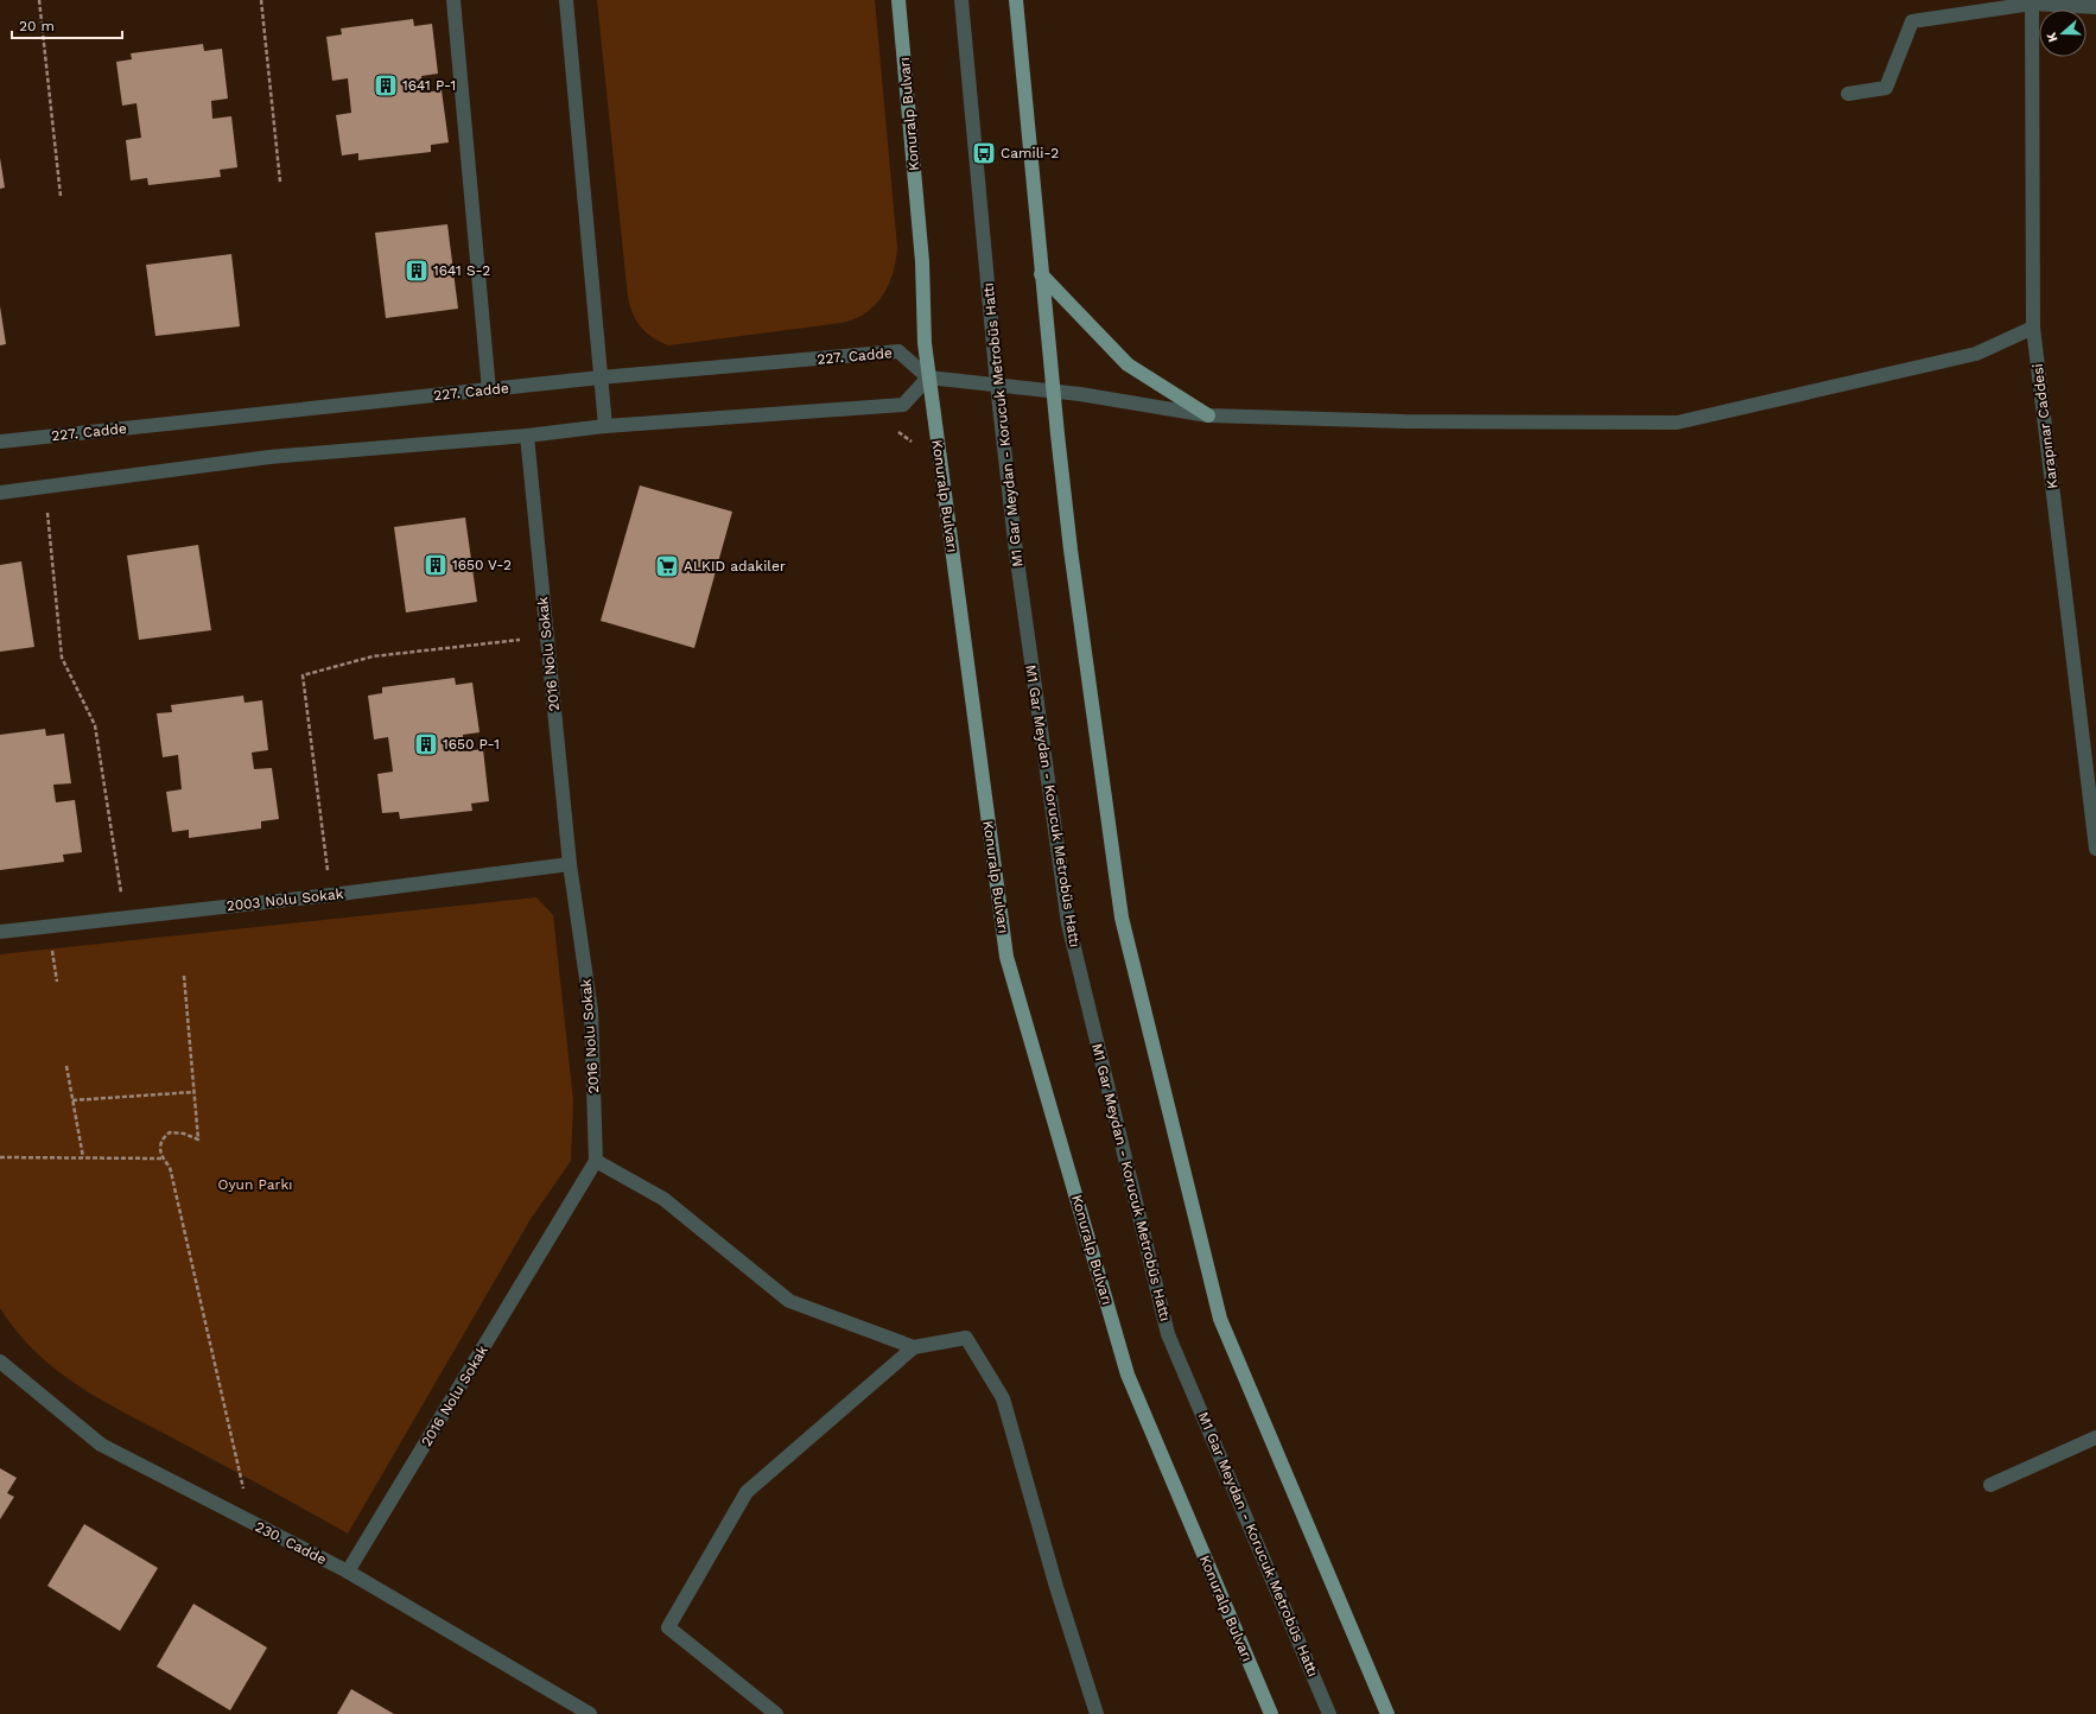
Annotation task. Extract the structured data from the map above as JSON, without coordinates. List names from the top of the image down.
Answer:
{
  "streets": {
    "main road": ["Konuralp Bulvarı"],
    "street": [
      "227. Cadde",
      "M1 Gar Meydan - Korucuk Metrobüs Hattı",
      "Karapınar Caddesi",
      "2016 Nolu Sokak",
      "2003 Nolu Sokak",
      "230. Cadde"
    ]
  },
  "crossings": [
    ["Konuralp Bulvarı", "227. Cadde"],
    ["2016 Nolu Sokak", "2003 Nolu Sokak"],
    ["2016 Nolu Sokak", "230. Cadde"]
  ],
  "parks": ["Oyun Parkı"],
  "places": {
    "building": [
      "1641 P-1",
      "1641 S-2",
      "1650 V-2",
      "1650 P-1"
    ],
    "bus stop": ["Camili-2"],
    "supermarket": ["ALKID adakiler"]
  },
  "scale_bar": "20 m",
  "north": "left"
}
